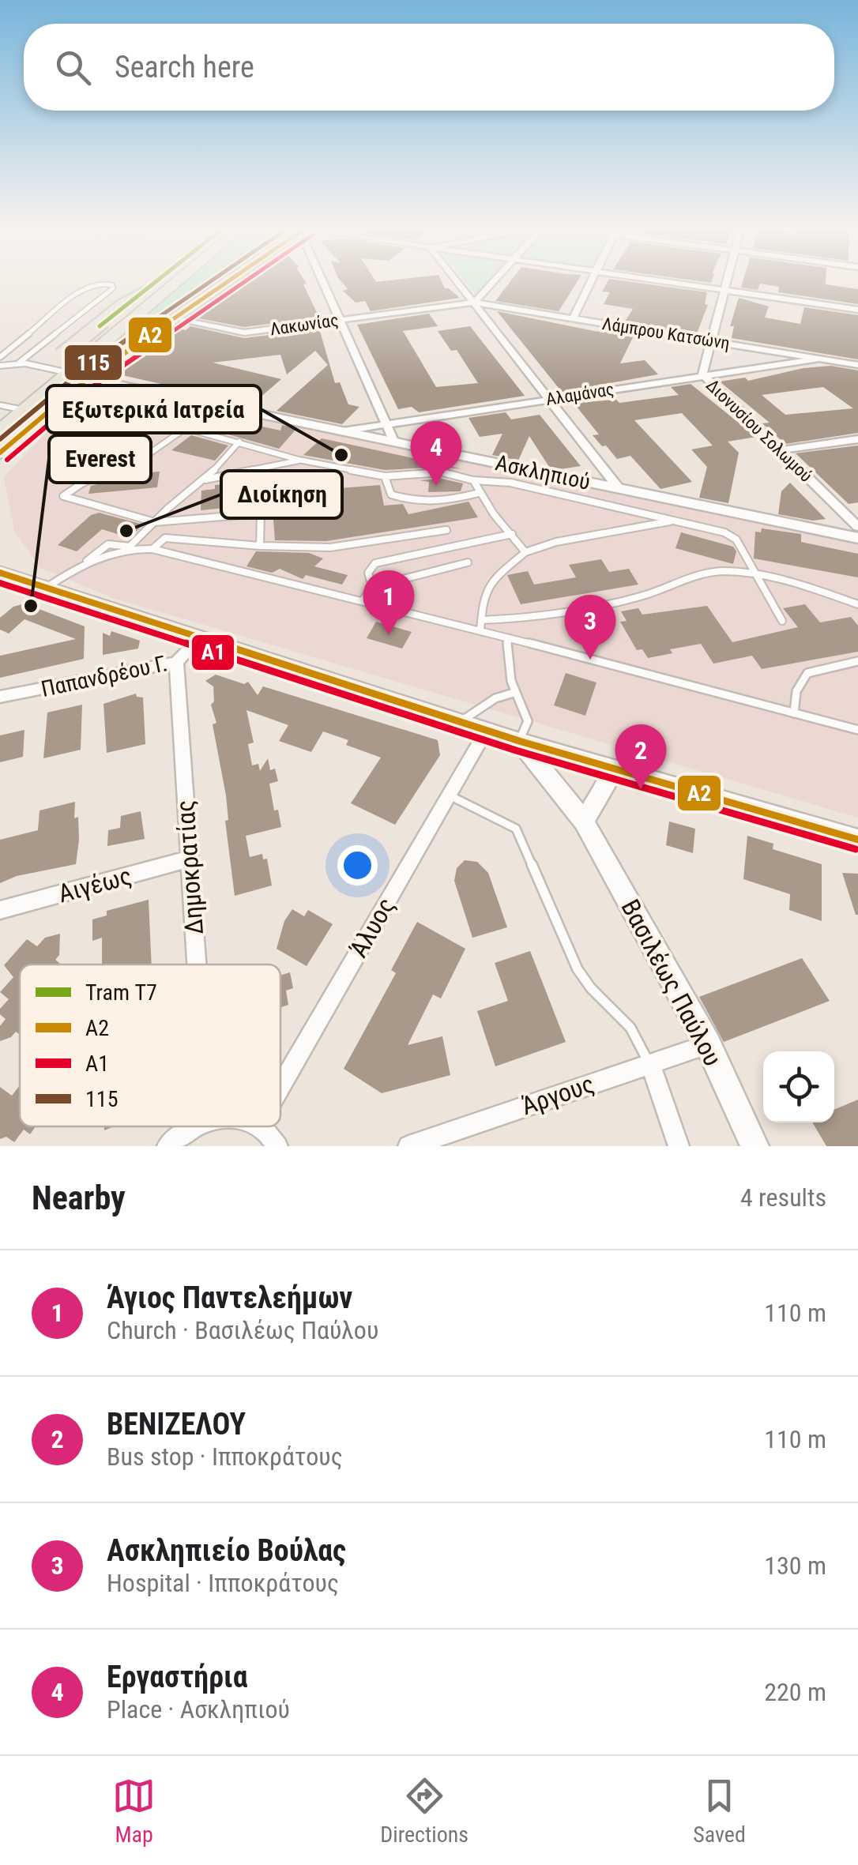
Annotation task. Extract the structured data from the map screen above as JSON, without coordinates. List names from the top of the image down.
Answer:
{
  "streets": {
    "street": [
      "Λακωνίας",
      "Λάμπρου Κατσώνη",
      "Αλαμάνας",
      "Διονυσίου Σολωμού",
      "Ασκληπιού",
      "Παπανδρέου Γ.",
      "Δημοκρατίας",
      "Αιγέως",
      "Άλυος",
      "Βασιλέως Παύλου",
      "Άργους"
    ]
  },
  "crossings": [
    ["Λακωνίας", "Λάμπρου Κατσώνη"],
    ["Λάμπρου Κατσώνη", "Αλαμάνας"],
    ["Λάμπρου Κατσώνη", "Διονυσίου Σολωμού"],
    ["Αλαμάνας", "Διονυσίου Σολωμού"],
    ["Αλαμάνας", "Ασκληπιού"],
    ["Διονυσίου Σολωμού", "Ασκληπιού"],
    ["Παπανδρέου Γ.", "Δημοκρατίας"],
    ["Δημοκρατίας", "Αιγέως"],
    ["Βασιλέως Παύλου", "Άργους"]
  ],
  "places": ["Εξωτερικά Ιατρεία", "Διοίκηση", "Everest"],
  "lines": [
    "tram line Τ7",
    "transit line Α2",
    "transit line Α1",
    "transit line 115"
  ],
  "legend": [
    "Tram Τ7",
    "Α2",
    "Α1",
    "115"
  ],
  "page": {
    "search": "Search here",
    "pins": [
      "4",
      "1",
      "3",
      "2"
    ],
    "heading": ["Nearby", "4 results"],
    "list": [
      {
        "mark": "1",
        "name": "Άγιος Παντελεήμων",
        "note": "Church · Βασιλέως Παύλου",
        "value": "110 m"
      },
      {
        "mark": "2",
        "name": "ΒΕΝΙΖΕΛΟΥ",
        "note": "Bus stop · Ιπποκράτους",
        "value": "110 m"
      },
      {
        "mark": "3",
        "name": "Ασκληπιείο Βούλας",
        "note": "Hospital · Ιπποκράτους",
        "value": "130 m"
      },
      {
        "mark": "4",
        "name": "Εργαστήρια",
        "note": "Place · Ασκληπιού",
        "value": "220 m"
      }
    ],
    "nav": ["Map", "Directions", "Saved"]
  }
}
